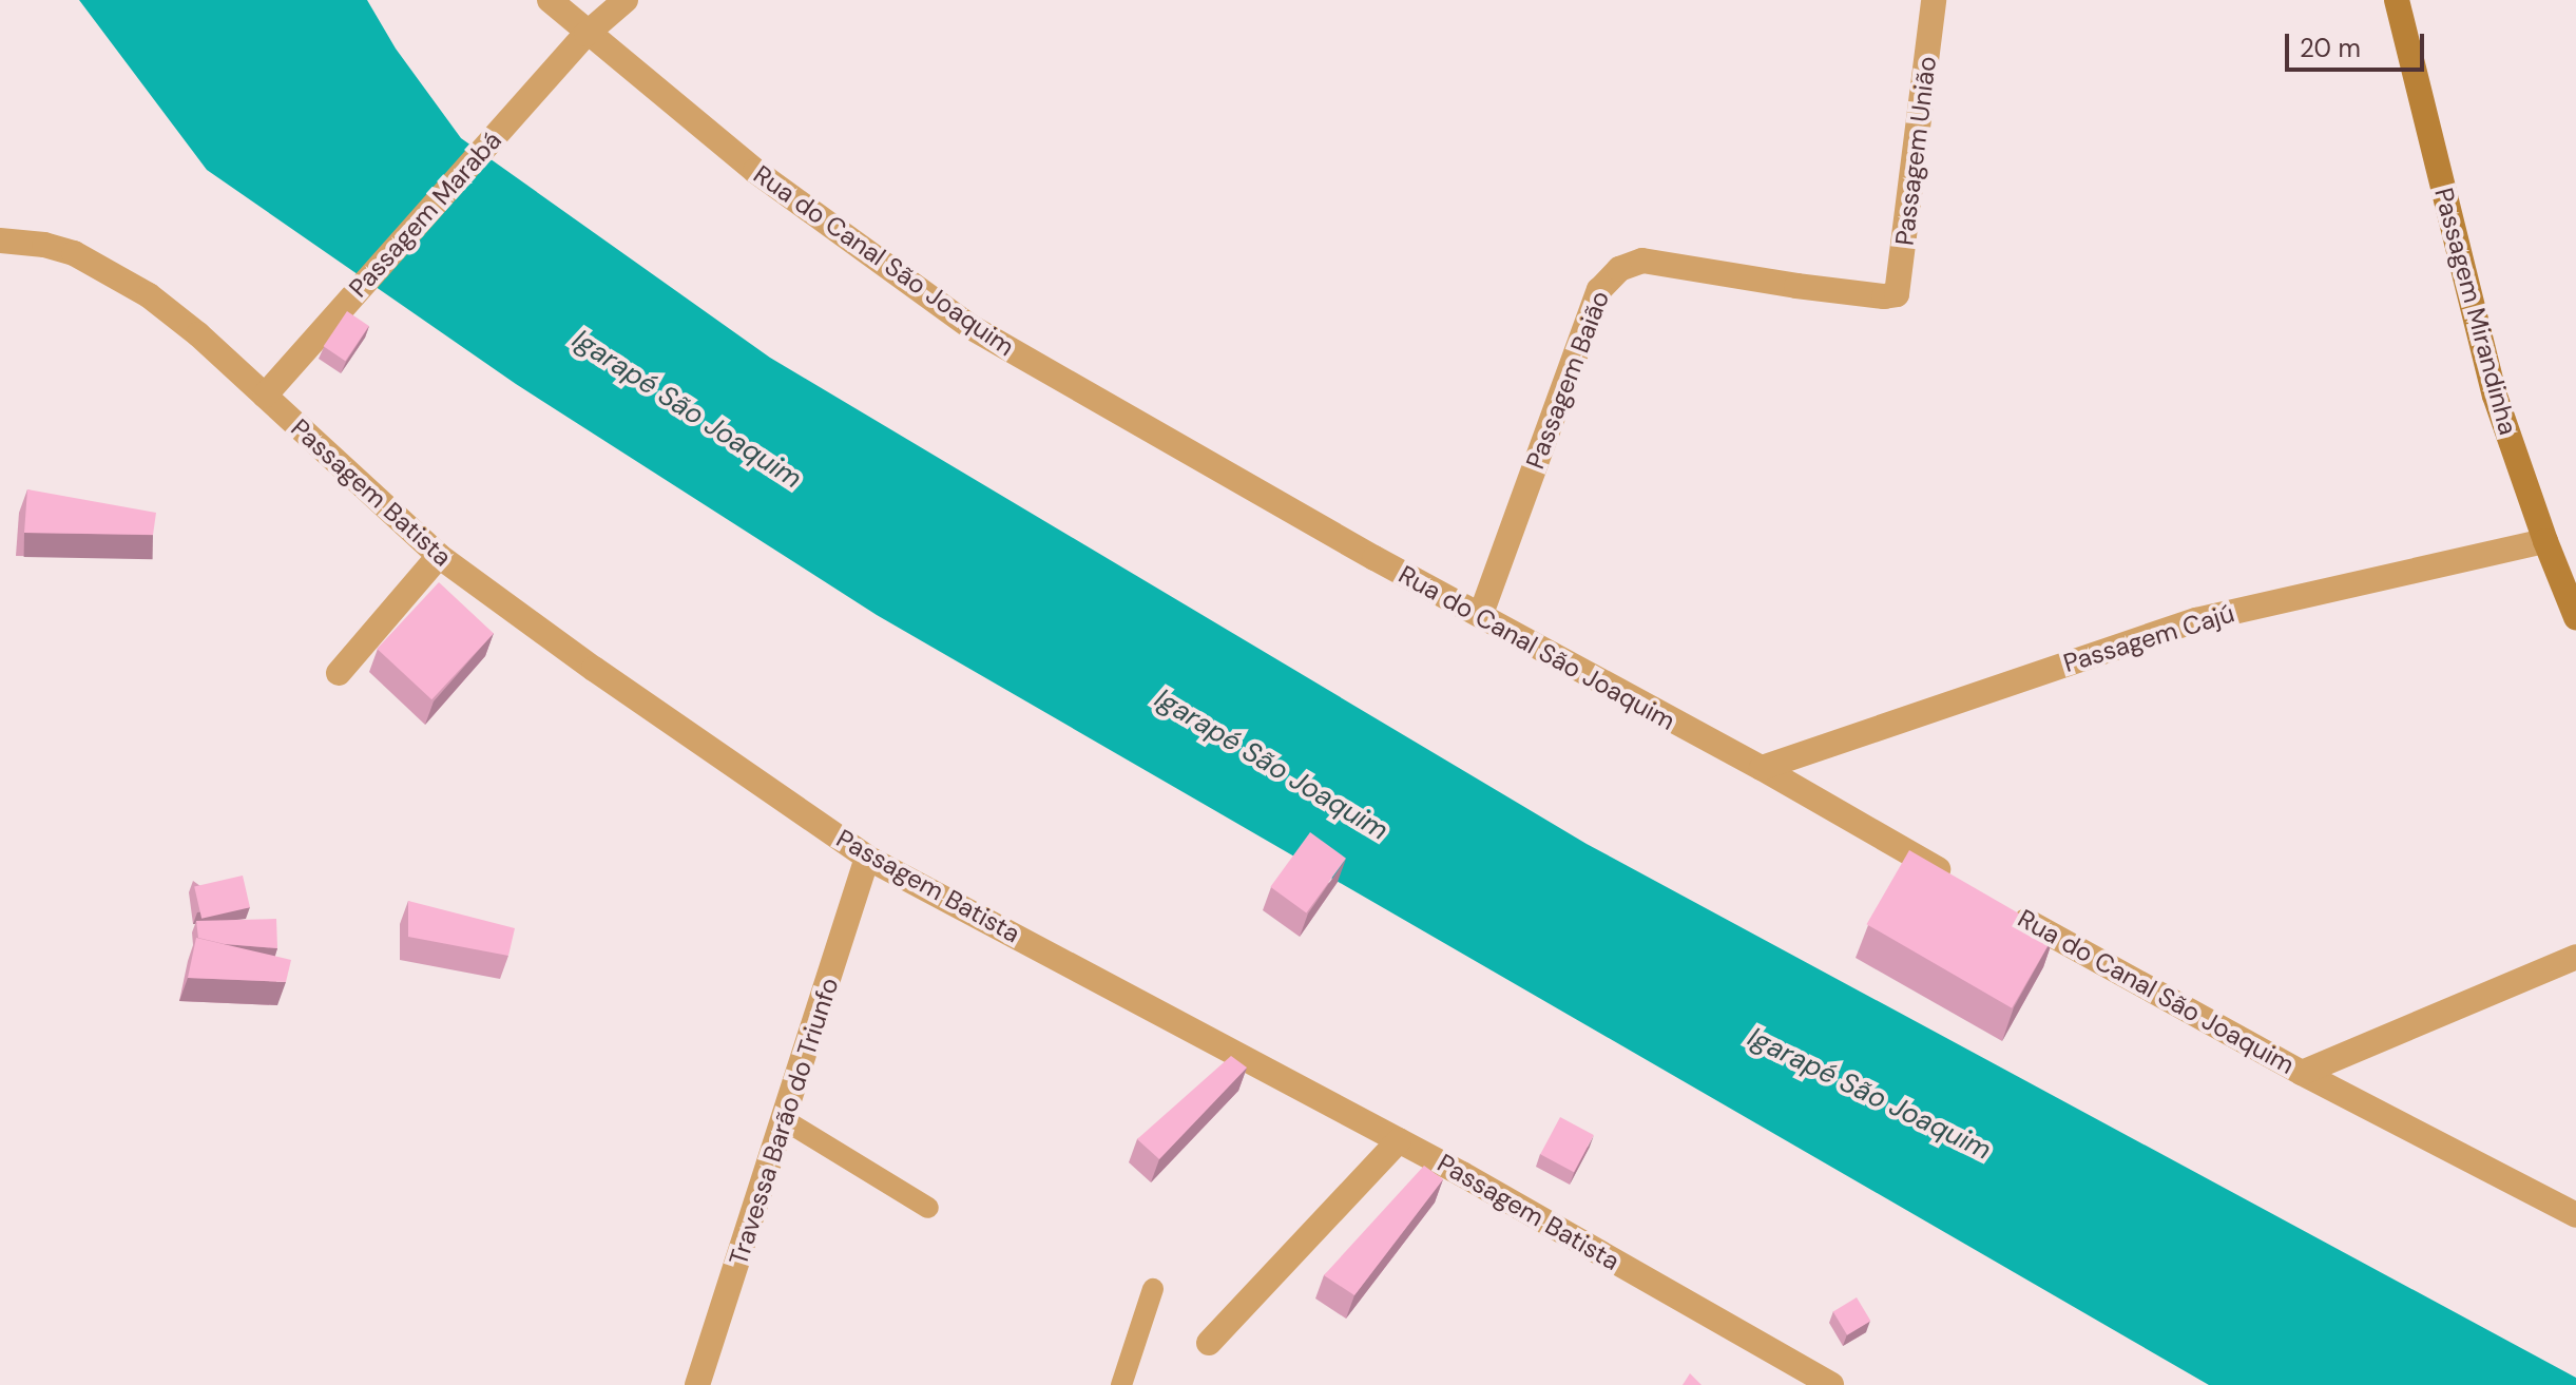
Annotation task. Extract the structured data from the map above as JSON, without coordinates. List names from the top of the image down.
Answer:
{
  "streets": {
    "street": [
      "Passagem União",
      "Passagem Marabá",
      "Rua do Canal São Joaquim",
      "Passagem Mirandinha",
      "Passagem Baião",
      "Passagem Batista",
      "Passagem Cajú",
      "Travessa Barão do Triunfo"
    ]
  },
  "crossings": [
    ["Passagem União", "Passagem Baião"],
    ["Passagem Marabá", "Rua do Canal São Joaquim"],
    ["Passagem Marabá", "Passagem Batista"],
    ["Rua do Canal São Joaquim", "Passagem Baião"],
    ["Rua do Canal São Joaquim", "Passagem Cajú"],
    ["Passagem Mirandinha", "Passagem Cajú"],
    ["Passagem Batista", "Travessa Barão do Triunfo"]
  ],
  "water": ["Igarapé São Joaquim"],
  "scale_bar": "20 m"
}
